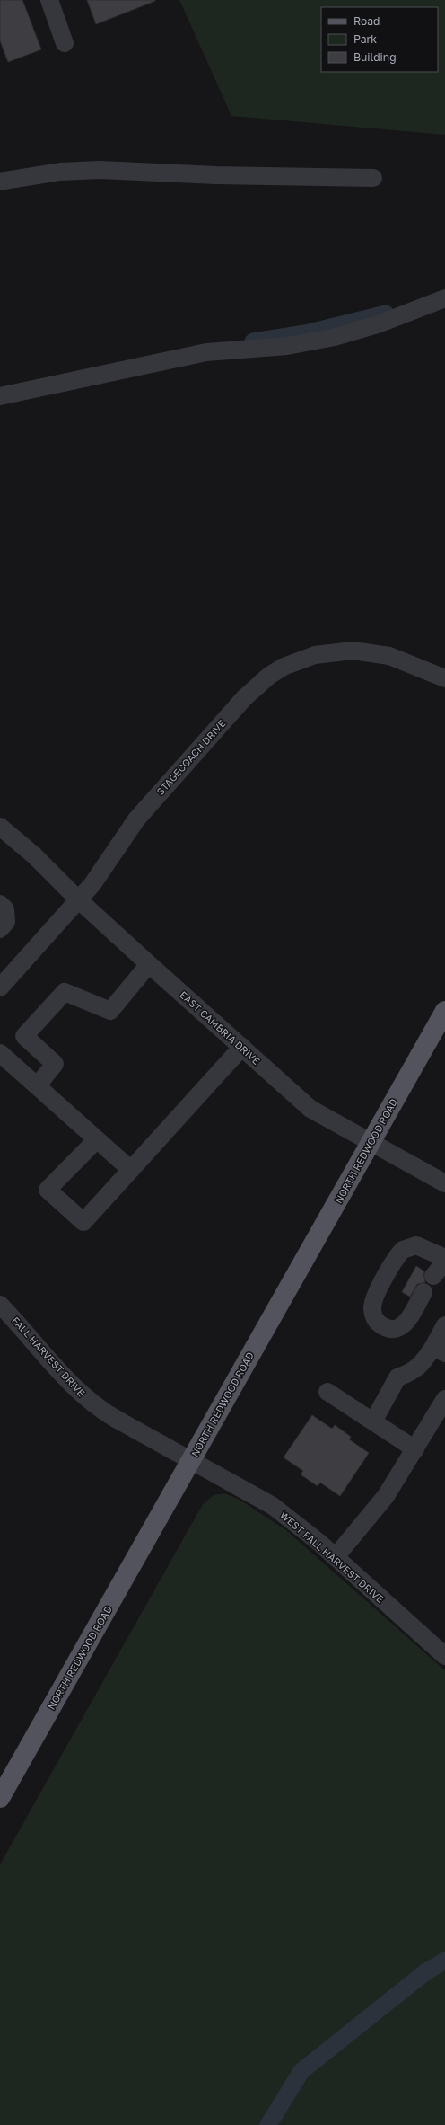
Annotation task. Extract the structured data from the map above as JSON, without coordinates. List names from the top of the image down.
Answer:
{
  "streets": {
    "main road": ["NORTH REDWOOD ROAD"],
    "street": [
      "STAGECOACH DRIVE",
      "EAST CAMBRIA DRIVE",
      "FALL HARVEST DRIVE",
      "WEST FALL HARVEST DRIVE"
    ]
  },
  "crossings": [
    ["STAGECOACH DRIVE", "EAST CAMBRIA DRIVE"],
    ["EAST CAMBRIA DRIVE", "NORTH REDWOOD ROAD"],
    ["NORTH REDWOOD ROAD", "FALL HARVEST DRIVE"],
    ["NORTH REDWOOD ROAD", "WEST FALL HARVEST DRIVE"],
    ["FALL HARVEST DRIVE", "WEST FALL HARVEST DRIVE"]
  ],
  "legend": ["Road", "Park", "Building"]
}
